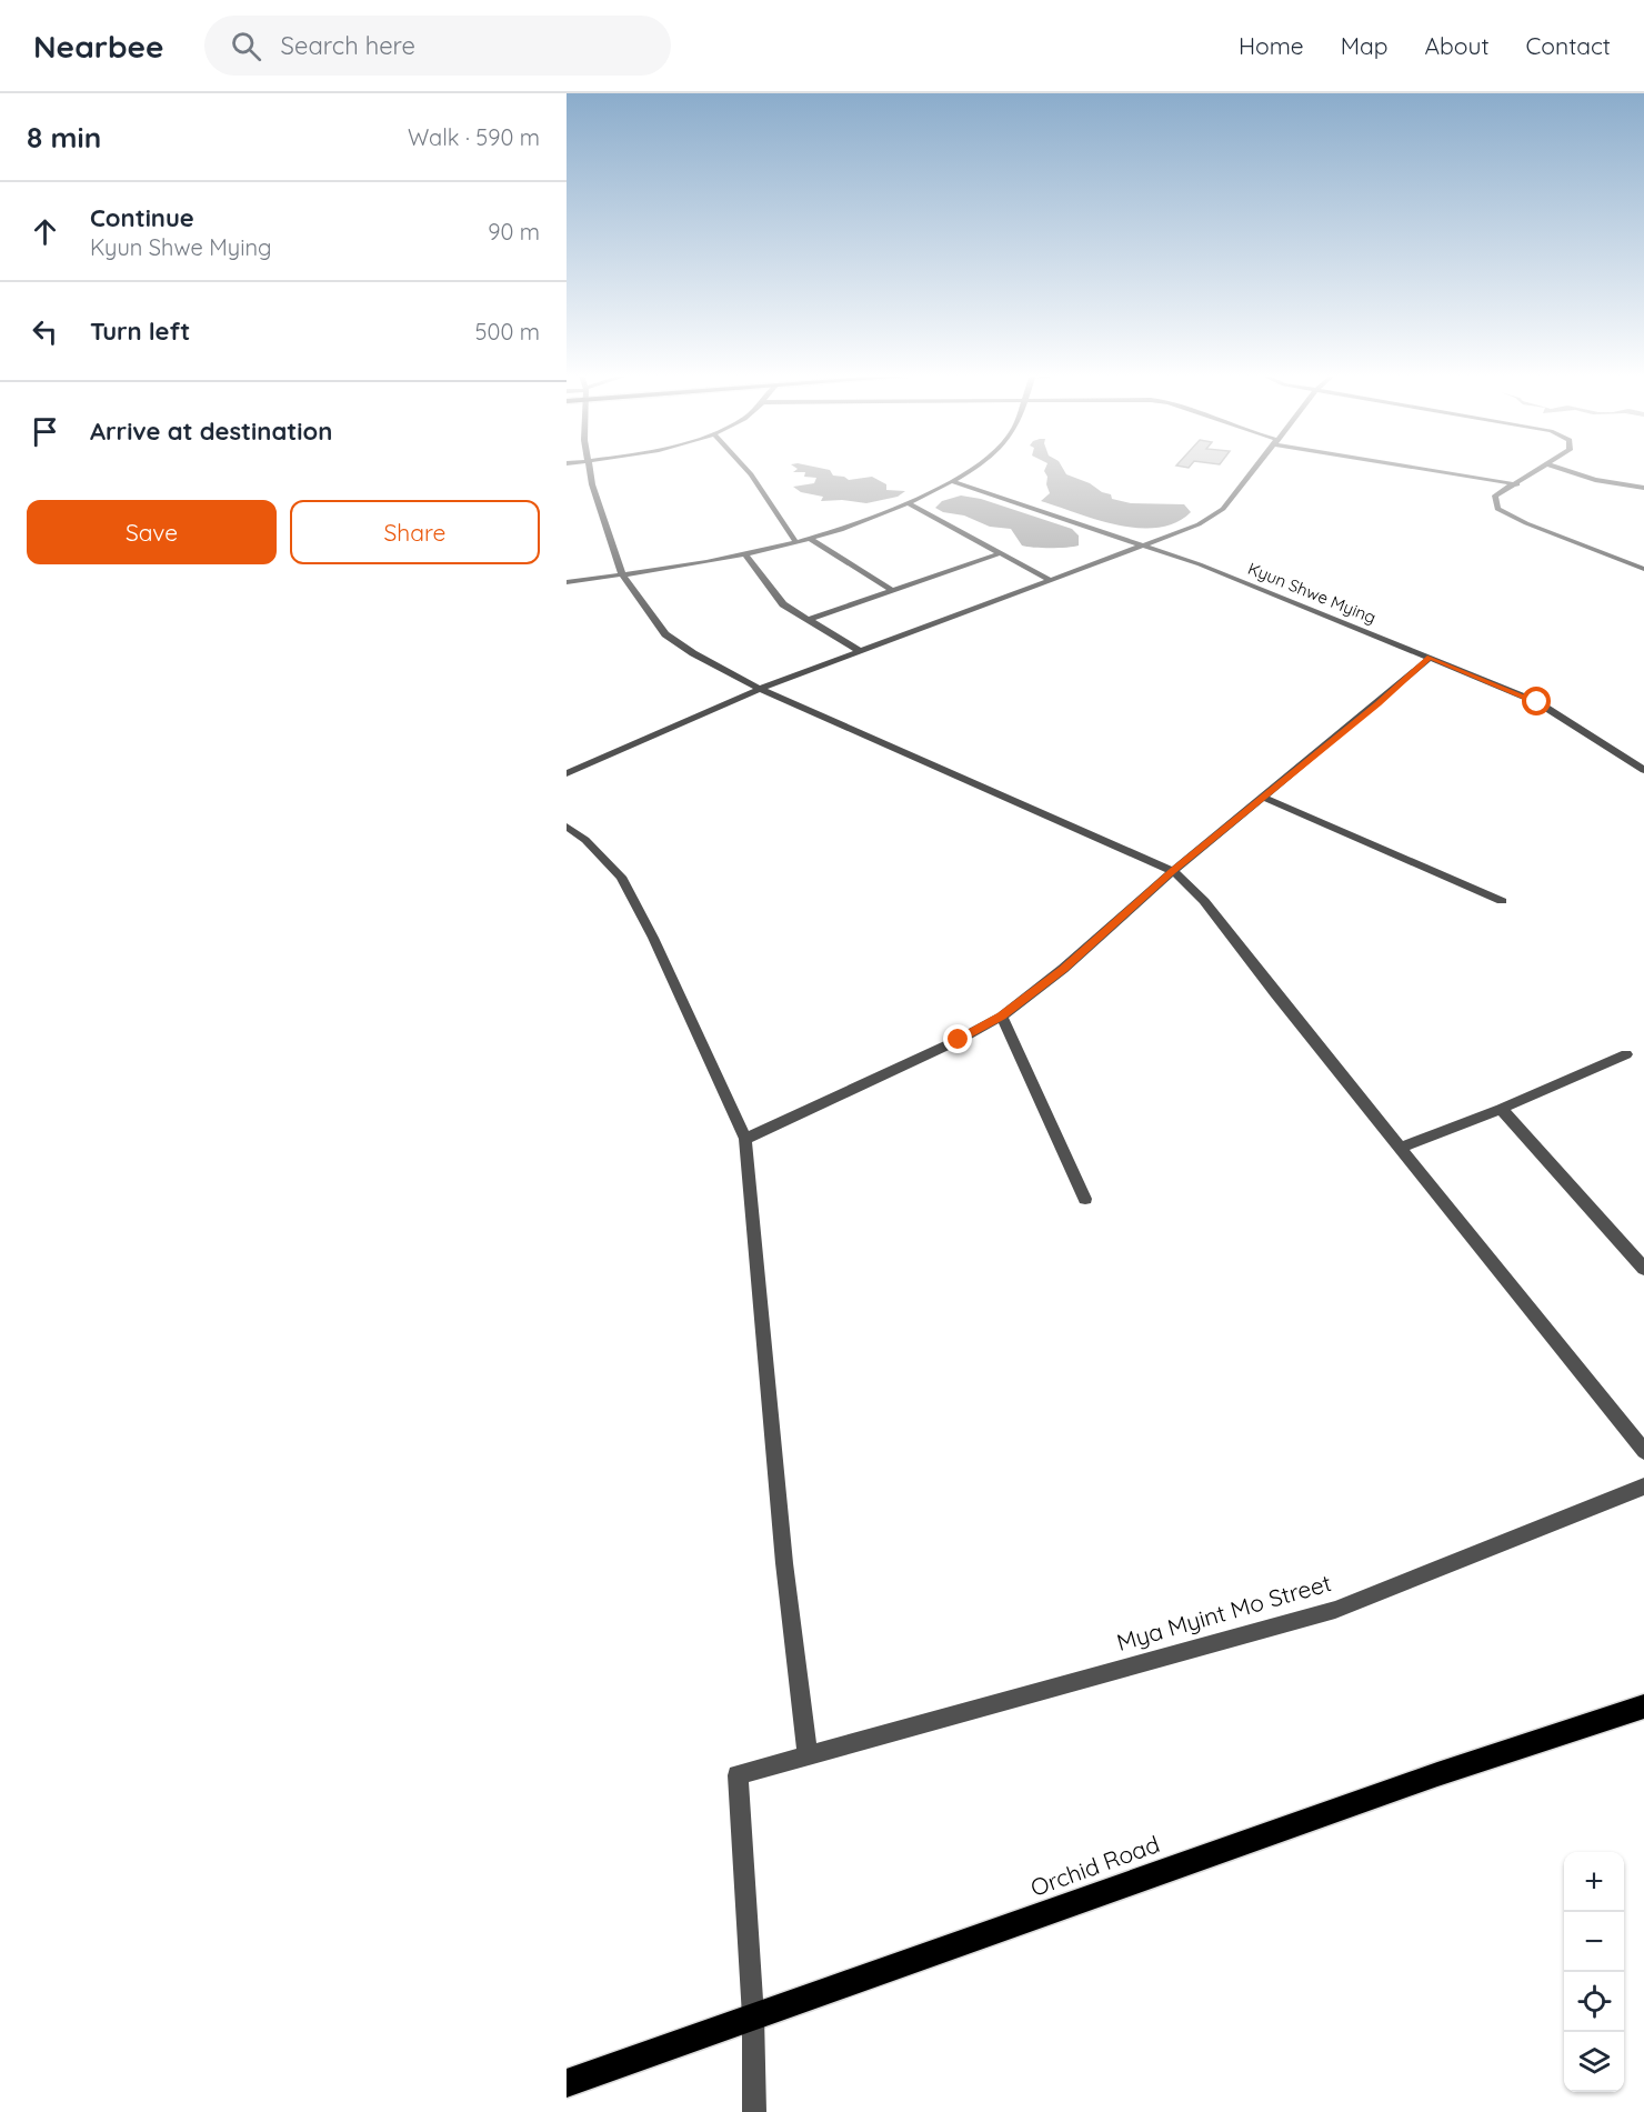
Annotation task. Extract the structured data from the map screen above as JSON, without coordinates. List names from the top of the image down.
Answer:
{
  "streets": {
    "main road": ["Orchid Road"],
    "street": ["Kyun Shwe Mying", "Mya Myint Mo Street"]
  },
  "crossings": [
    ["Mya Myint Mo Street", "Orchid Road"]
  ],
  "page": {
    "header": "Nearbee",
    "search": "Search here",
    "nav": [
      "Home",
      "Map",
      "About",
      "Contact"
    ],
    "heading": ["8 min", "Walk · 590 m"],
    "list": [
      ["Continue", "Kyun Shwe Mying", "90 m"],
      ["Turn left", "500 m"],
      "Arrive at destination"
    ],
    "buttons": ["Save", "Share"],
    "map_buttons": ["+", "−"]
  }
}
